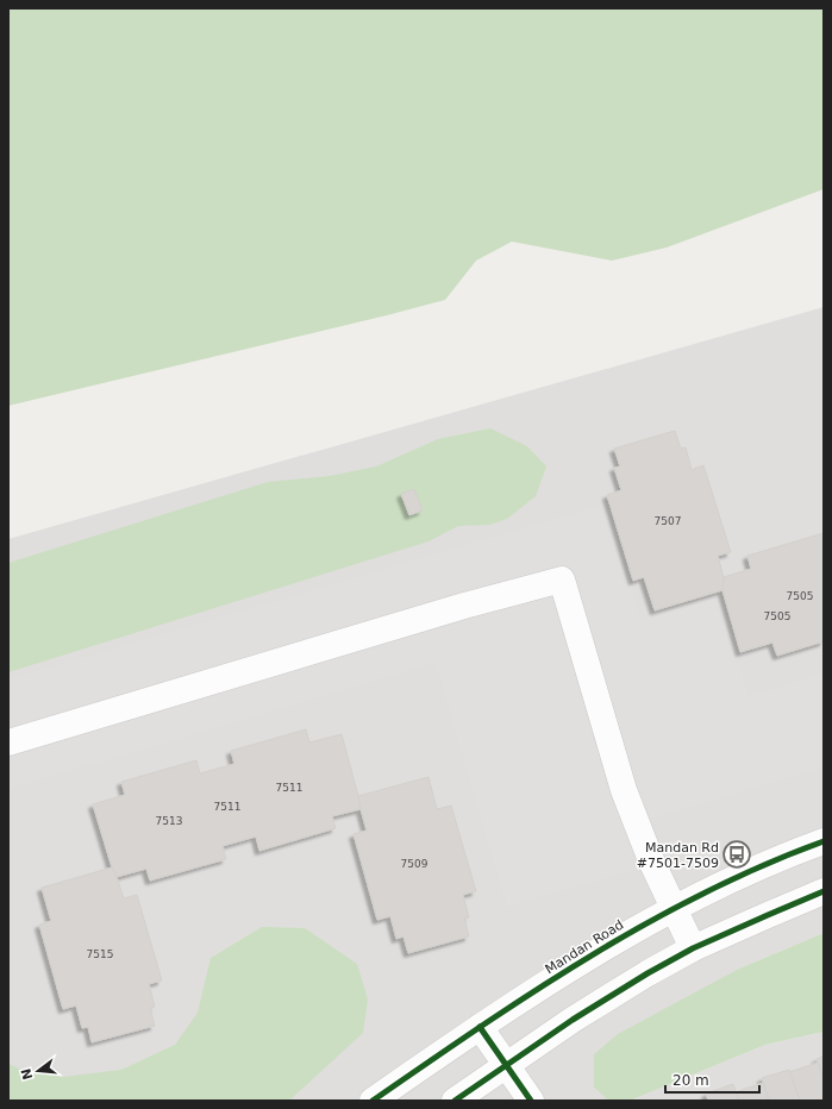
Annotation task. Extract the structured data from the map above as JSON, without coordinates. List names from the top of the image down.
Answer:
{
  "streets": {
    "street": ["Mandan Road"]
  },
  "places": {
    "bus stop": ["Mandan Rd #7501-7509"]
  },
  "house_numbers": [
    "7507",
    "7505",
    "7505",
    "7511",
    "7511",
    "7513",
    "7509",
    "7515"
  ],
  "scale_bar": "20 m",
  "north": "left"
}
